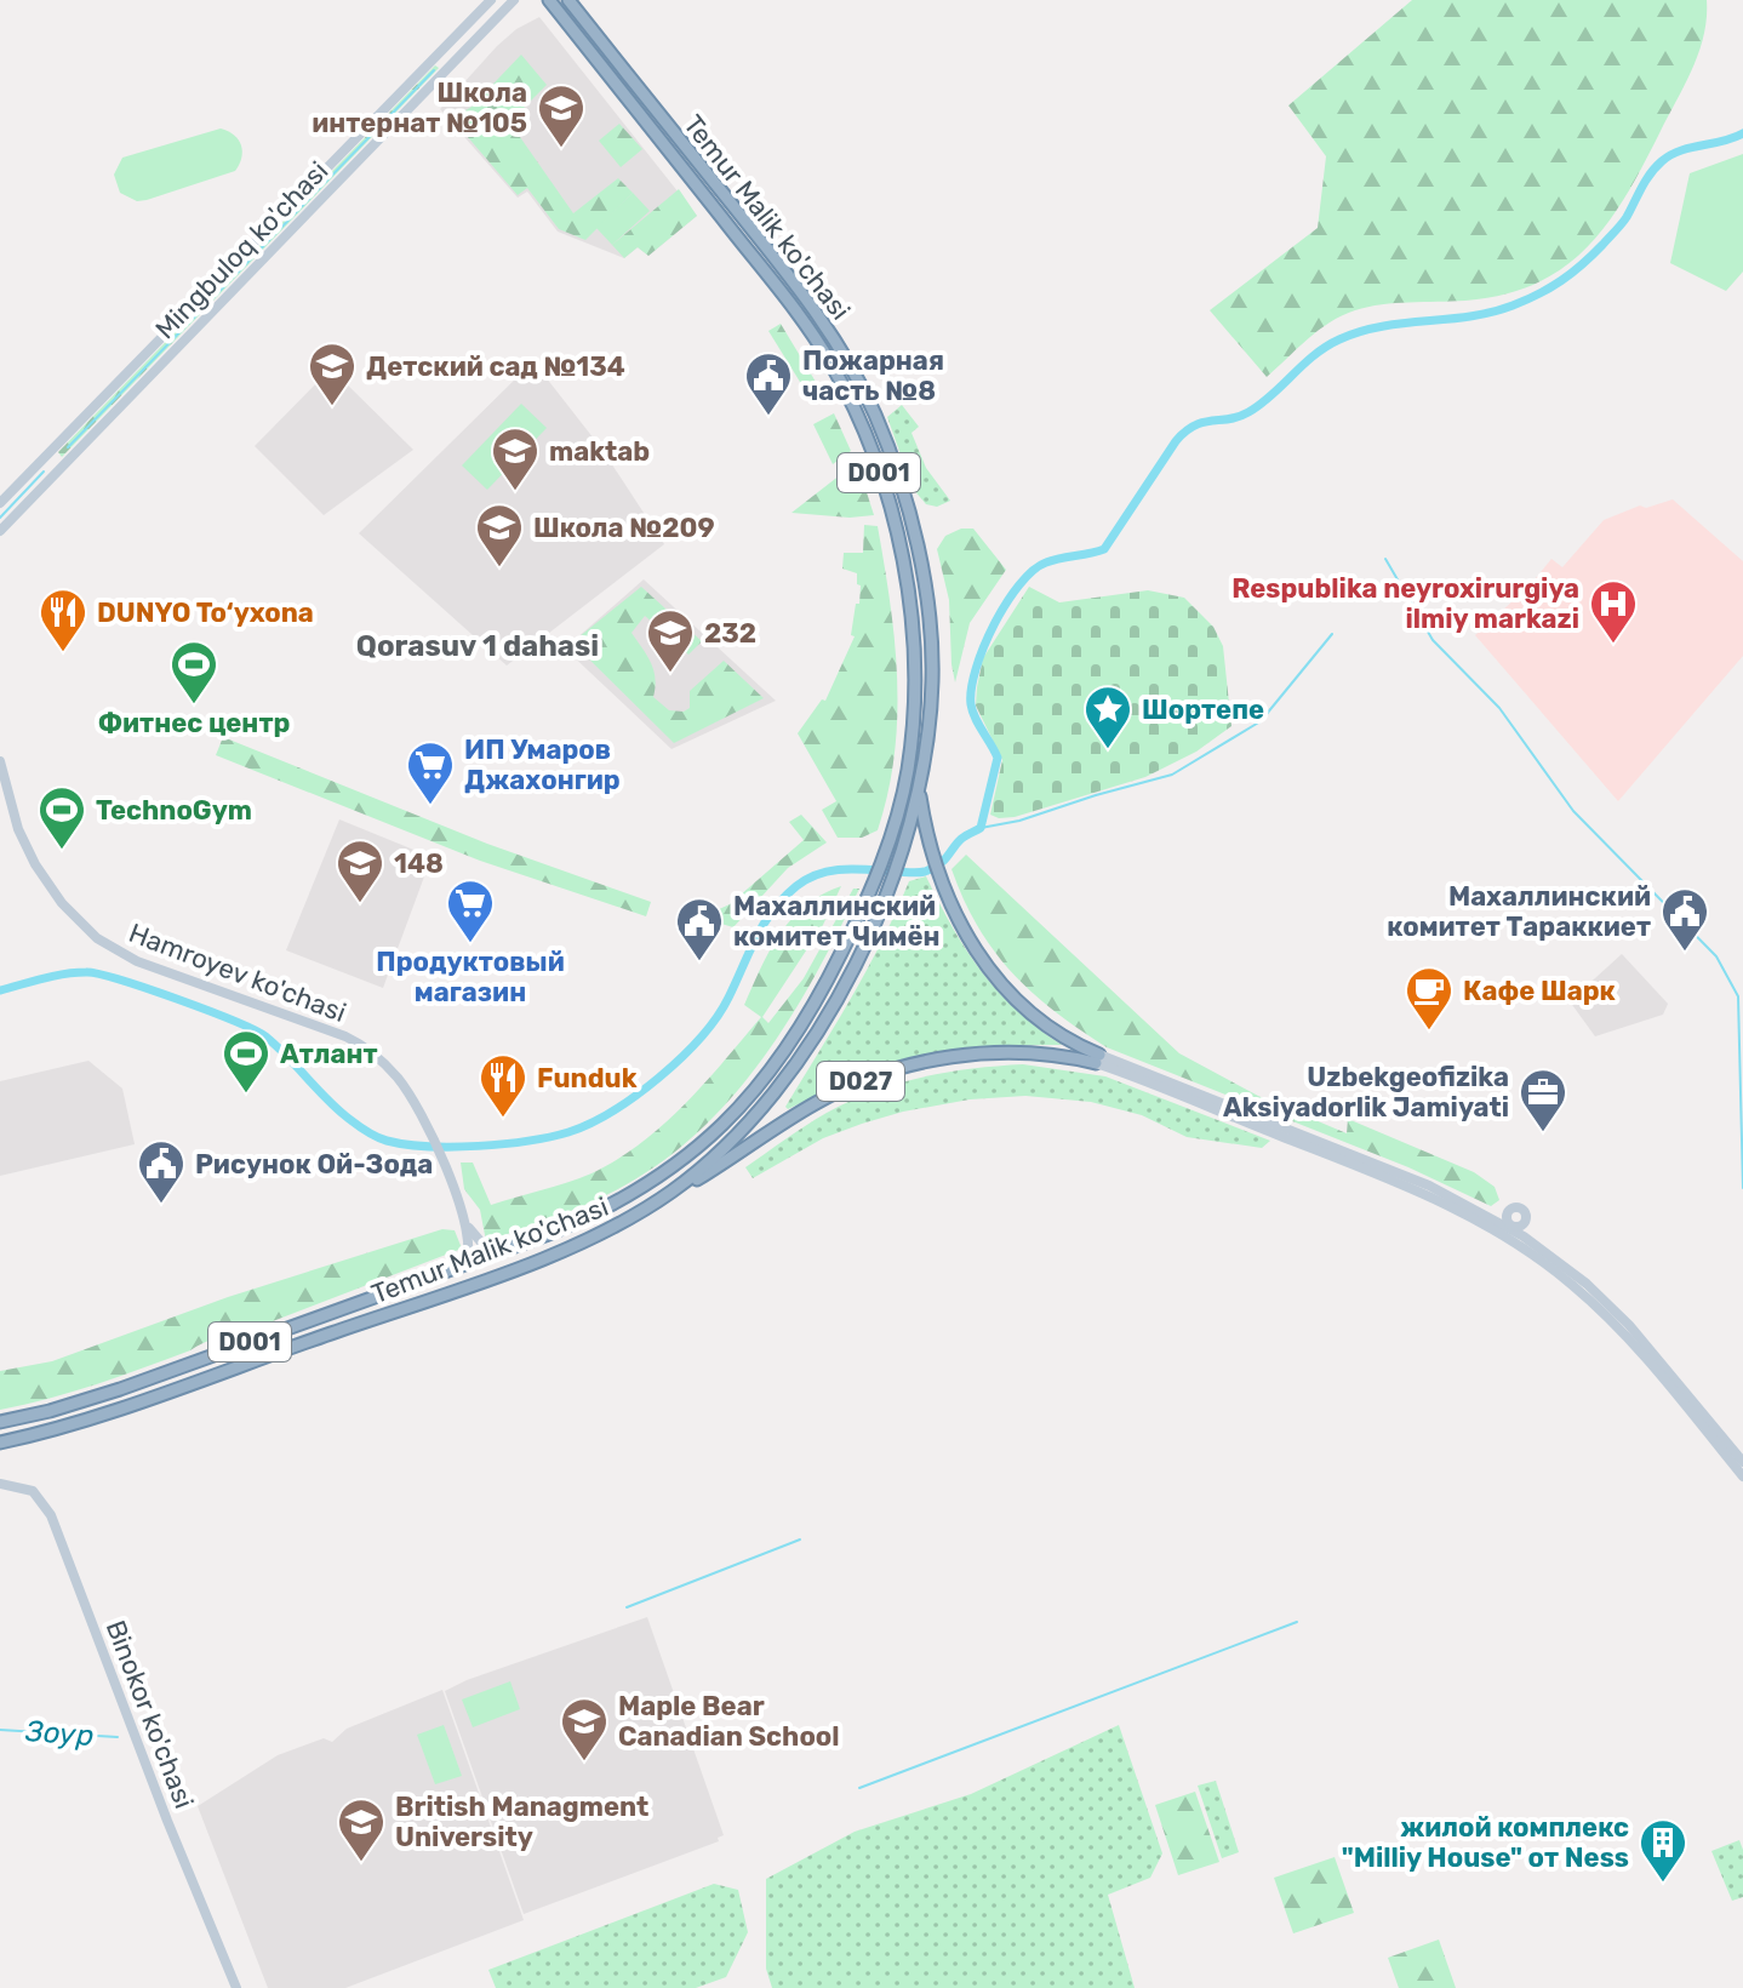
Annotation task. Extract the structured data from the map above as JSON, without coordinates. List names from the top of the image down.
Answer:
{
  "streets": {
    "highway": ["Temur Malik ko'chasi", "D001", "D027"],
    "main road": ["Mingbuloq ko'chasi", "Hamroyev ko'chasi", "Binokor ko'chasi"]
  },
  "crossings": [
    ["Temur Malik ko'chasi", "Hamroyev ko'chasi"],
    ["Temur Malik ko'chasi", "D027"]
  ],
  "districts": ["Qorasuv 1 dahasi"],
  "water": ["Зоур"],
  "places": {
    "school or university": [
      "Школа интернат №105",
      "Детский сад №134",
      "maktab",
      "Школа №209",
      "232",
      "148",
      "Maple Bear Canadian School",
      "British Managment University"
    ],
    "public building": [
      "Пожарная часть №8",
      "Махаллинский комитет Тараккиет",
      "Махаллинский комитет Чимён",
      "Рисунок Ой-Зода"
    ],
    "hospital": ["Respublika neyroxirurgiya ilmiy markazi"],
    "restaurant": ["DUNYO To‘yxona", "Funduk"],
    "sports": ["Фитнес центр", "TechnoGym", "Атлант"],
    "place": ["Шортепе"],
    "supermarket": ["ИП Умаров Джахонгир", "Продуктовый магазин"],
    "cafe": ["Кафе Шарк"],
    "office": ["Uzbekgeofizika Aksiyadorlik Jamiyati"],
    "building": ["жилой комплекс \"Milliy House\" от Ness"]
  }
}
